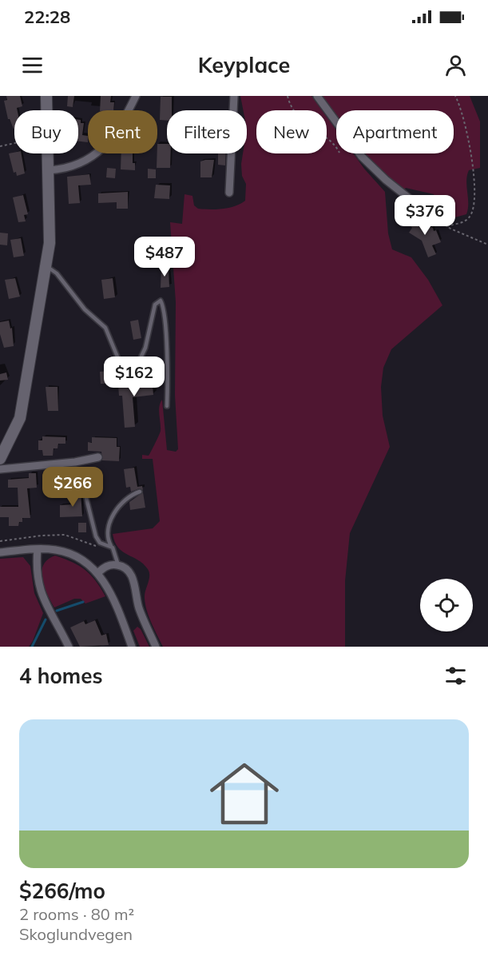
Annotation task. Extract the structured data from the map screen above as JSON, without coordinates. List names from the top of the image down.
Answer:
{
  "page": {
    "status": "22:28",
    "header": "Keyplace",
    "chip": [
      "Buy",
      "Rent",
      "Filters",
      "New",
      "Apartment"
    ],
    "price": [
      "$376",
      "$487",
      "$162",
      "$266"
    ],
    "heading": "4 homes",
    "list": [
      {
        "name": "$266/mo",
        "note": "2 rooms · 80 m² · Skoglundvegen"
      }
    ]
  }
}
